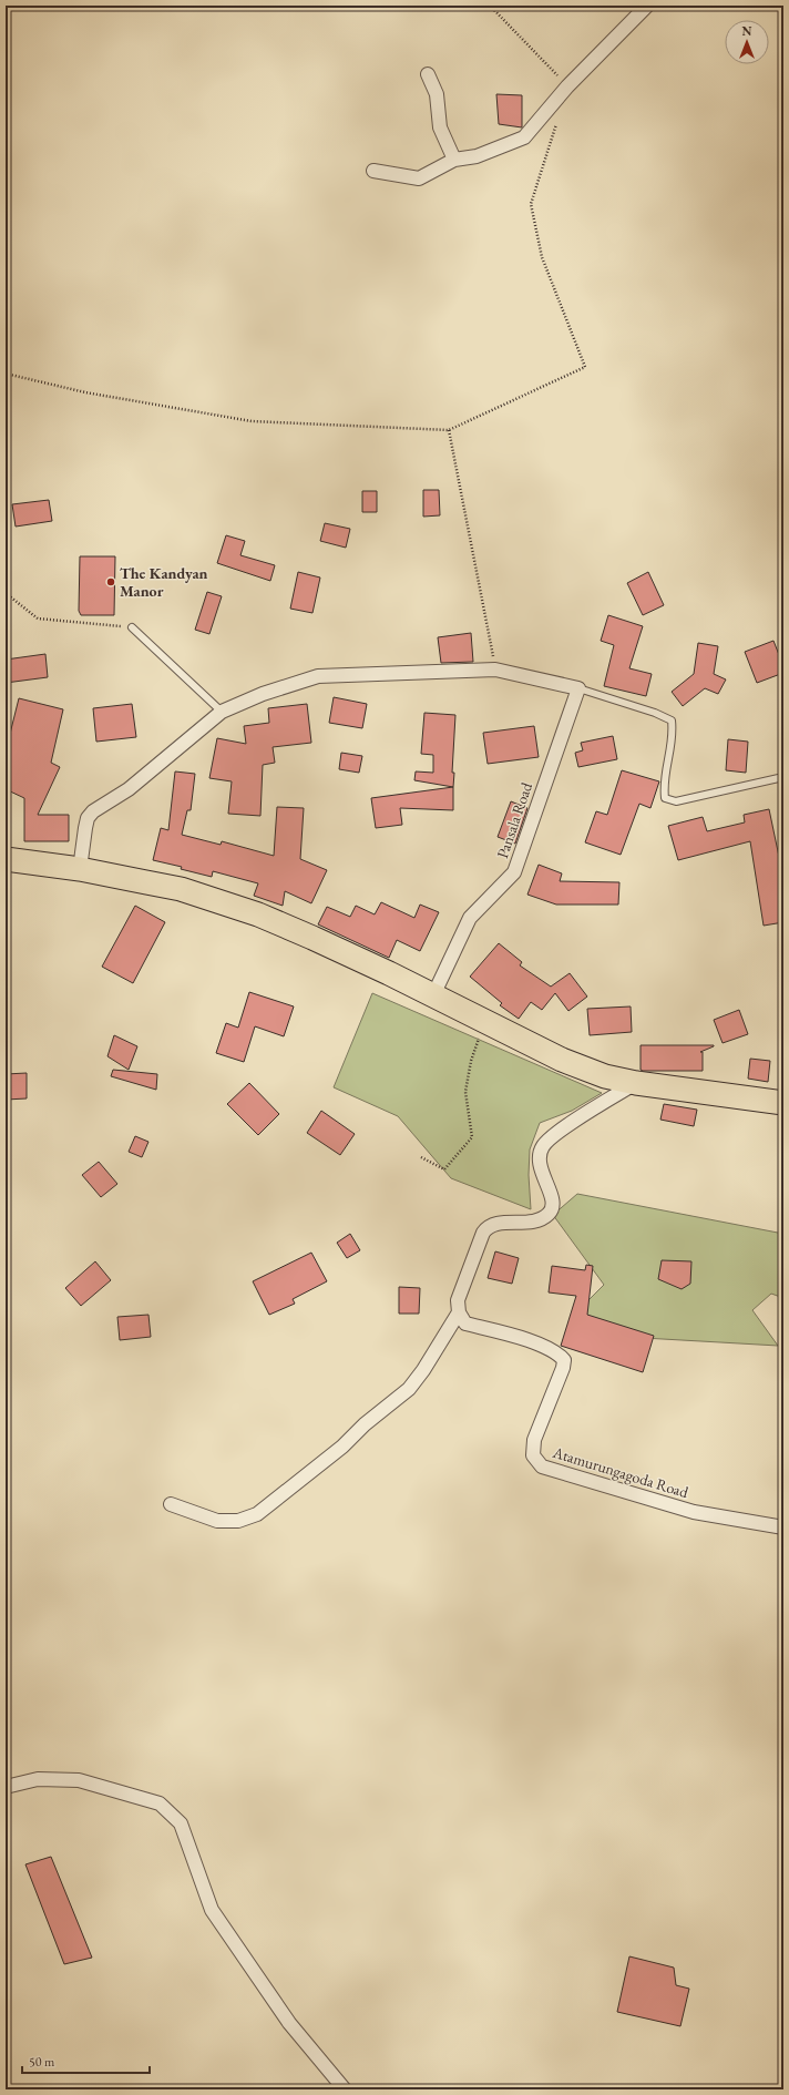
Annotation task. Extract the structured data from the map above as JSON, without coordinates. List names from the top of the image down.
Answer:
{
  "streets": {
    "street": ["Pansala Road", "Atamurungagoda Road"]
  },
  "places": ["The Kandyan Manor"],
  "scale_bar": "50 m",
  "north": "top"
}
